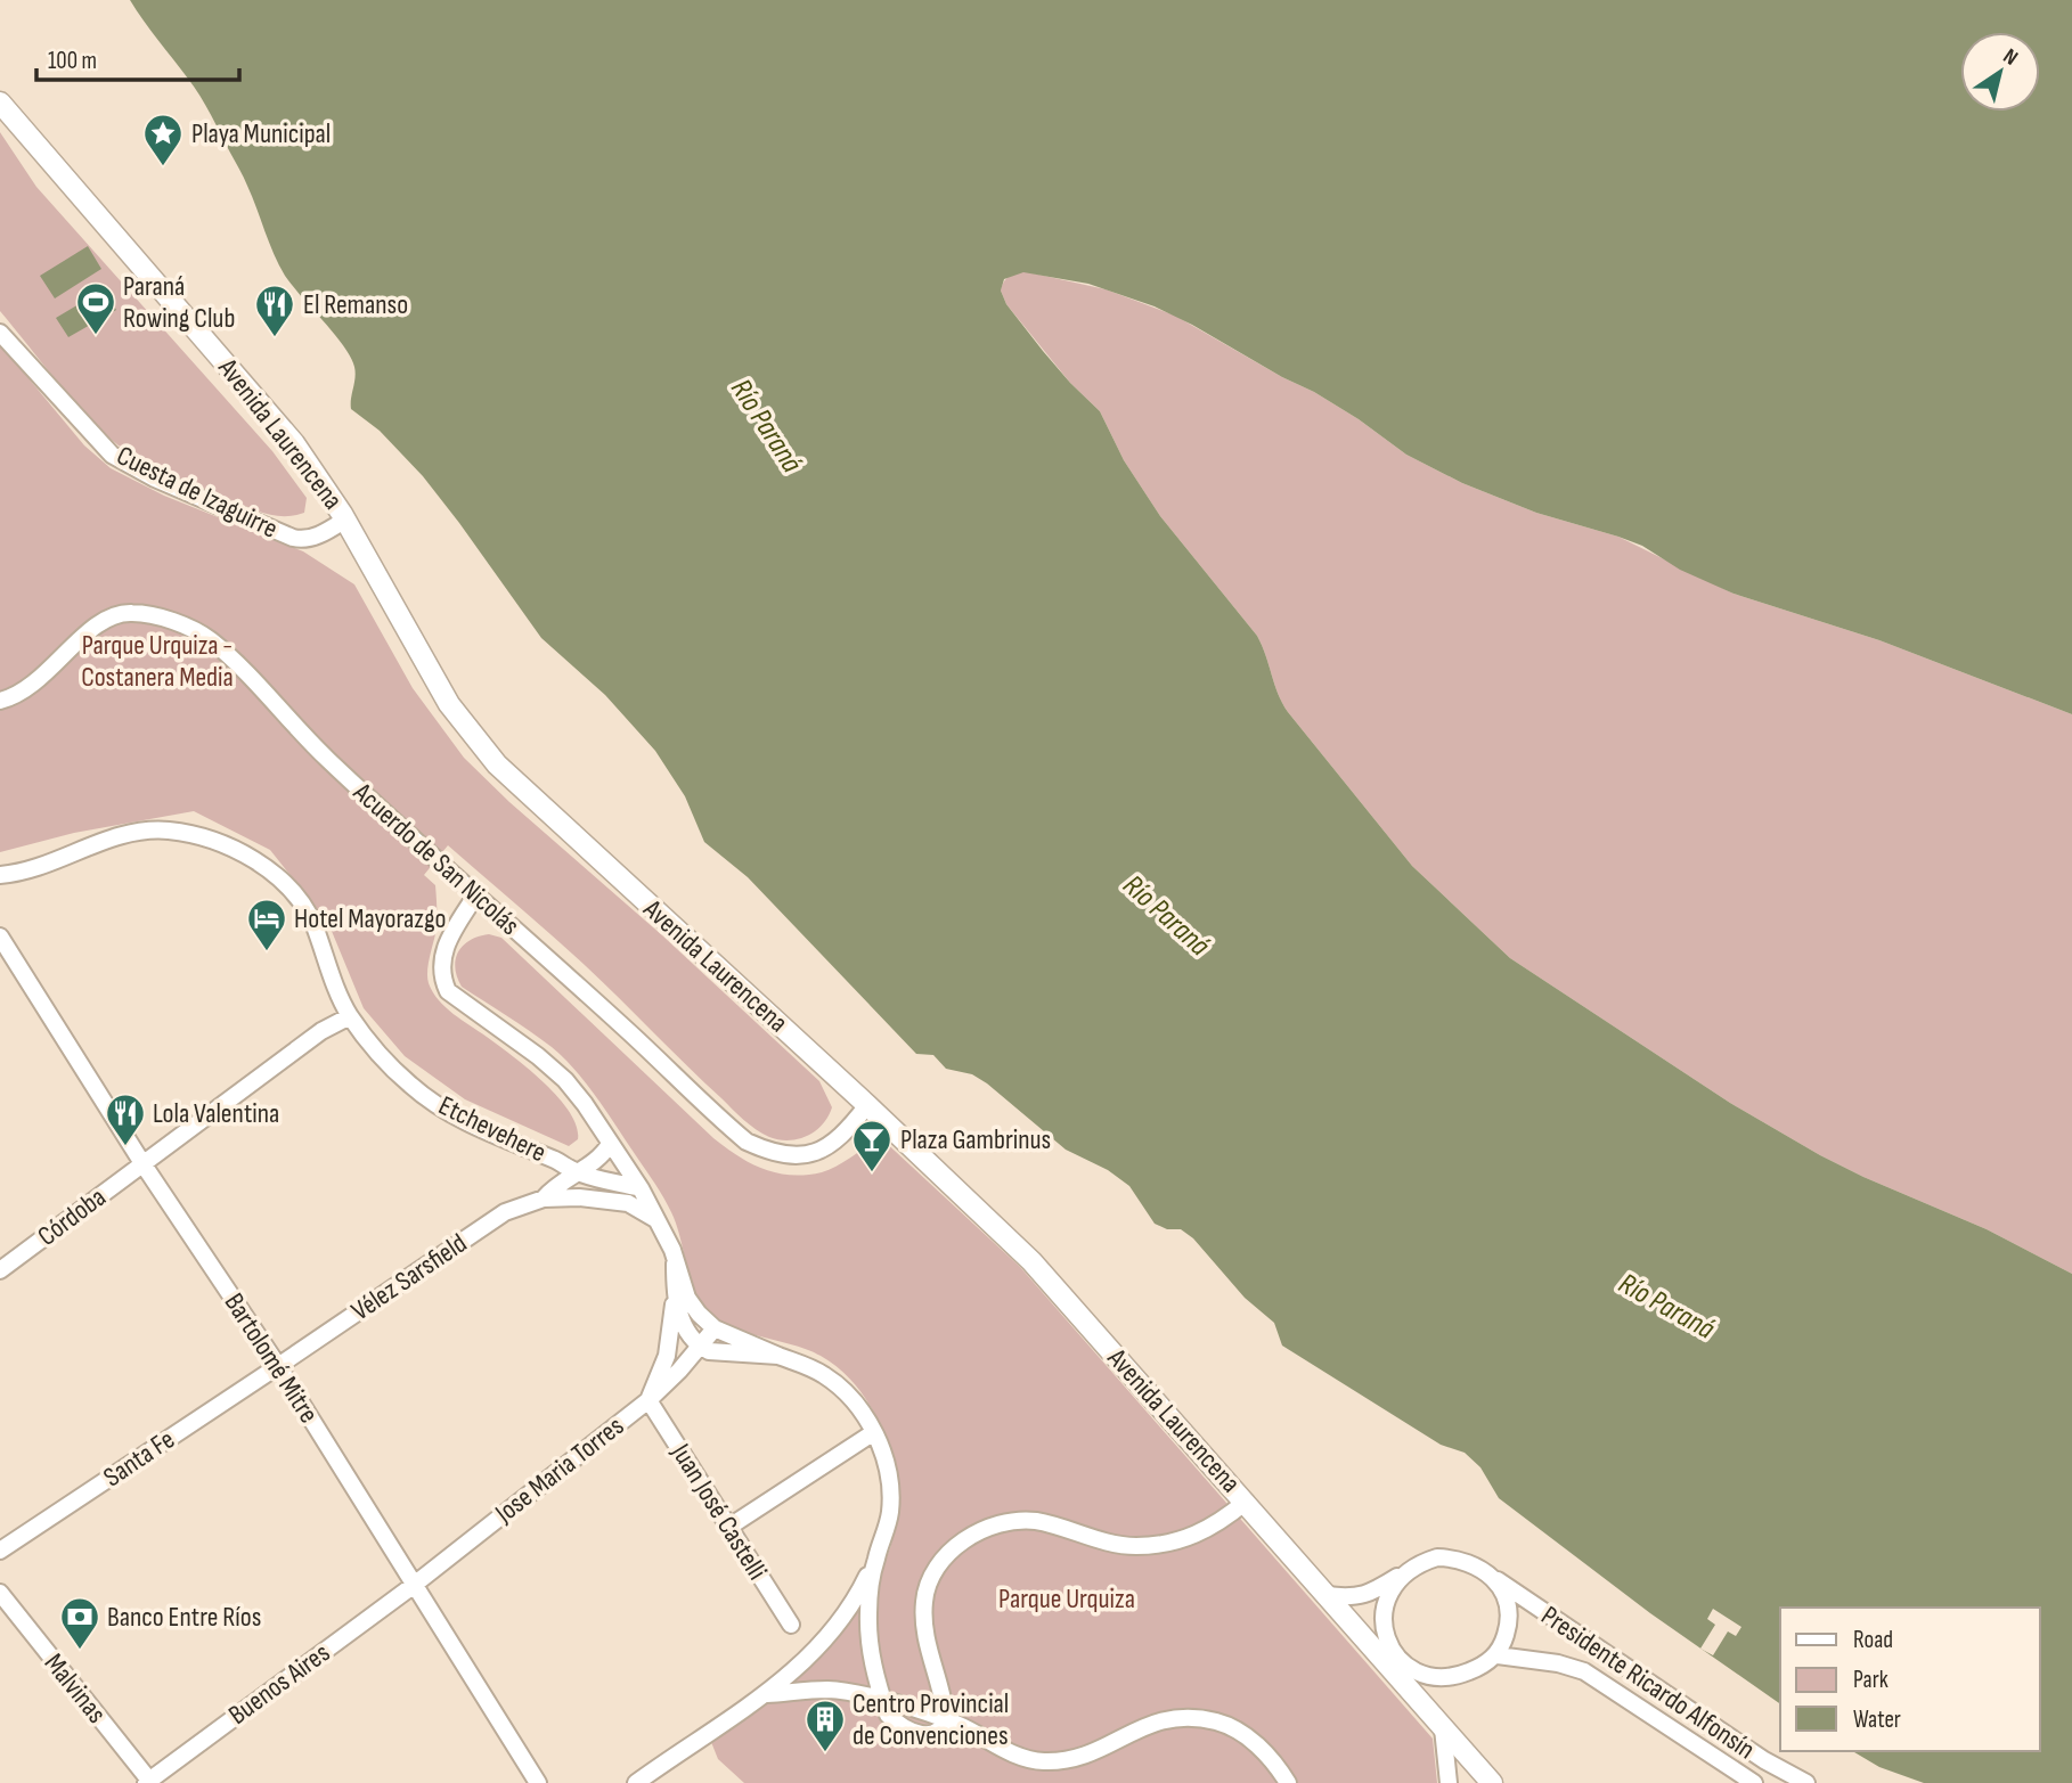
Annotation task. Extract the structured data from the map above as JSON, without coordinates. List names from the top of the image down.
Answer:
{
  "streets": {
    "street": [
      "Avenida Laurencena",
      "Cuesta de Izaguirre",
      "Acuerdo de San Nicolás",
      "Etchevehere",
      "Córdoba",
      "Vélez Sarsfield",
      "Bartolomé Mitre",
      "Santa Fe",
      "Jose Maria Torres",
      "Juan José Castelli",
      "Presidente Ricardo Alfonsín",
      "Buenos Aires",
      "Malvinas"
    ]
  },
  "crossings": [
    ["Avenida Laurencena", "Cuesta de Izaguirre"],
    ["Avenida Laurencena", "Acuerdo de San Nicolás"],
    ["Avenida Laurencena", "Presidente Ricardo Alfonsín"],
    ["Etchevehere", "Córdoba"],
    ["Etchevehere", "Vélez Sarsfield"],
    ["Córdoba", "Bartolomé Mitre"],
    ["Vélez Sarsfield", "Bartolomé Mitre"],
    ["Vélez Sarsfield", "Santa Fe"],
    ["Bartolomé Mitre", "Santa Fe"],
    ["Bartolomé Mitre", "Jose Maria Torres"],
    ["Bartolomé Mitre", "Buenos Aires"],
    ["Jose Maria Torres", "Juan José Castelli"],
    ["Jose Maria Torres", "Buenos Aires"],
    ["Buenos Aires", "Malvinas"]
  ],
  "water": ["Río Paraná"],
  "parks": ["Parque Urquiza - Costanera Media", "Parque Urquiza"],
  "places": {
    "place": ["Playa Municipal"],
    "sports": ["Paraná Rowing Club"],
    "restaurant": ["El Remanso", "Lola Valentina"],
    "hotel": ["Hotel Mayorazgo"],
    "bar": ["Plaza Gambrinus"],
    "bank": ["Banco Entre Ríos"],
    "building": ["Centro Provincial de Convenciones"]
  },
  "legend": ["Road", "Park", "Water"],
  "scale_bar": "100 m",
  "north": "top right"
}
